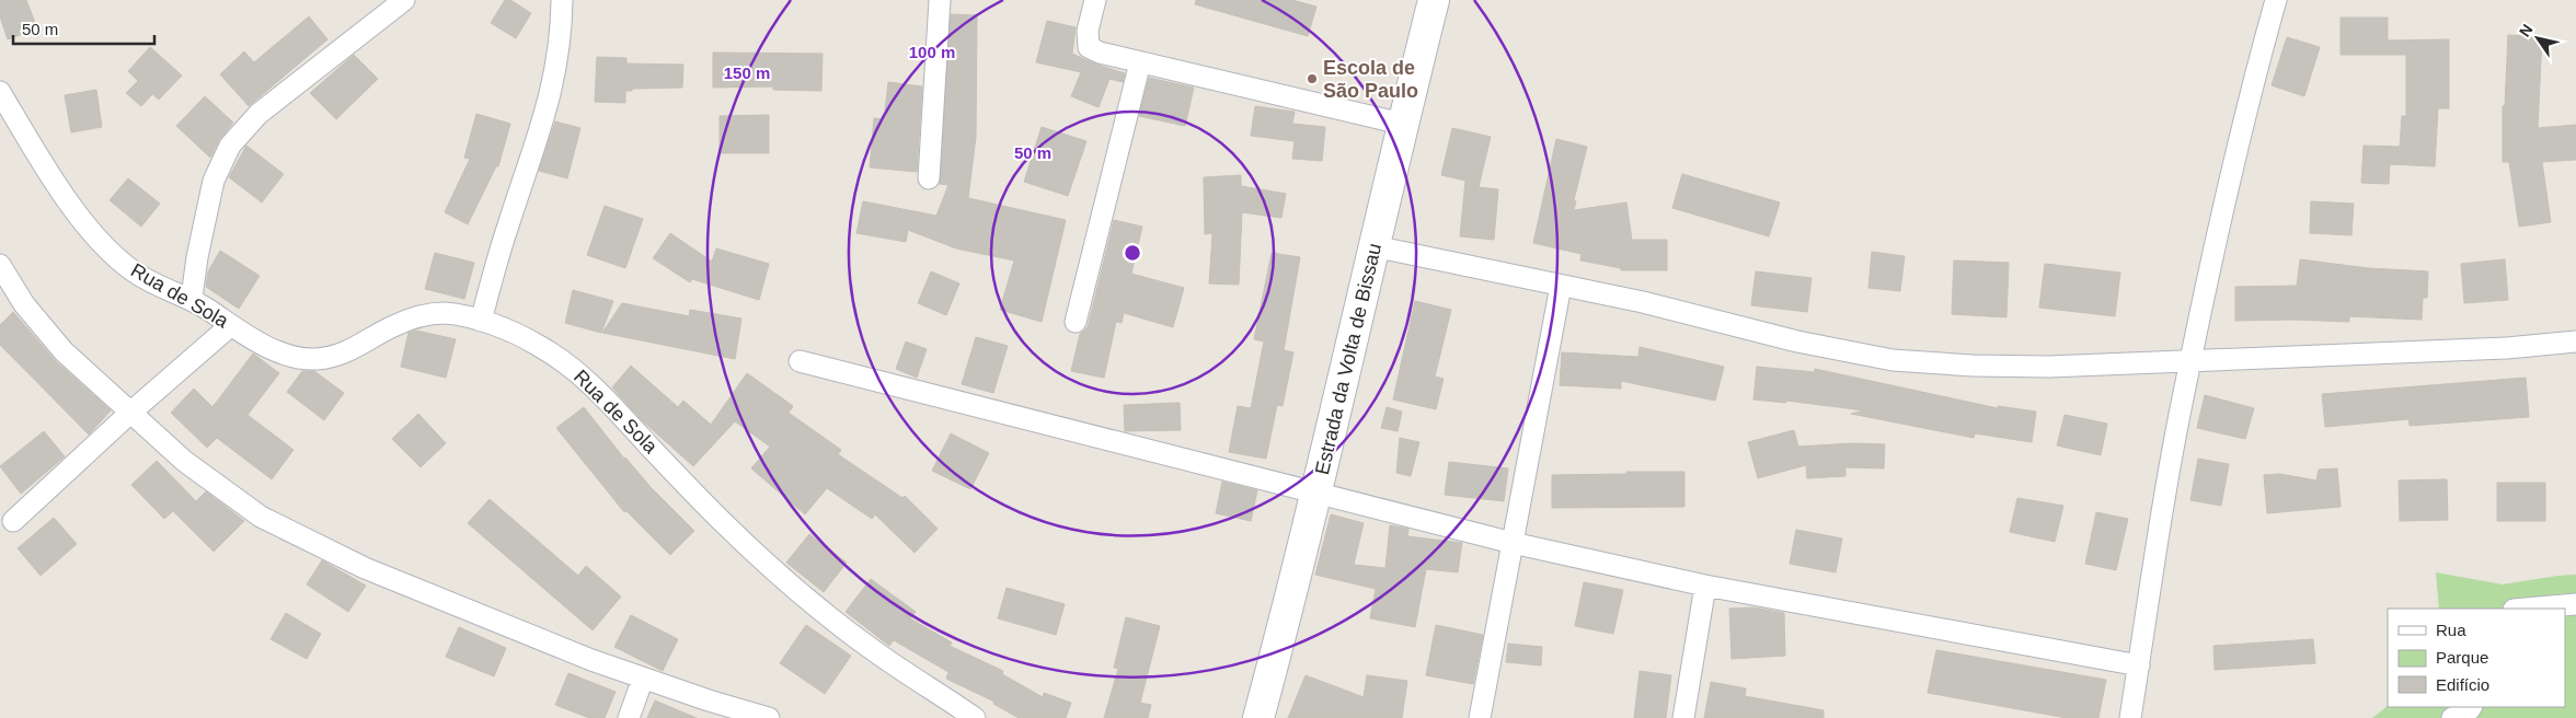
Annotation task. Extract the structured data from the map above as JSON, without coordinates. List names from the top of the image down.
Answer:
{
  "streets": {
    "main road": ["Estrada da Volta de Bissau"],
    "street": ["Rua de Sola"]
  },
  "places": ["Escola de São Paulo"],
  "legend": ["Rua", "Parque", "Edifício"],
  "scale_bar": "50 m",
  "north": "top left",
  "rings": ["100 m", "150 m", "50 m"]
}
